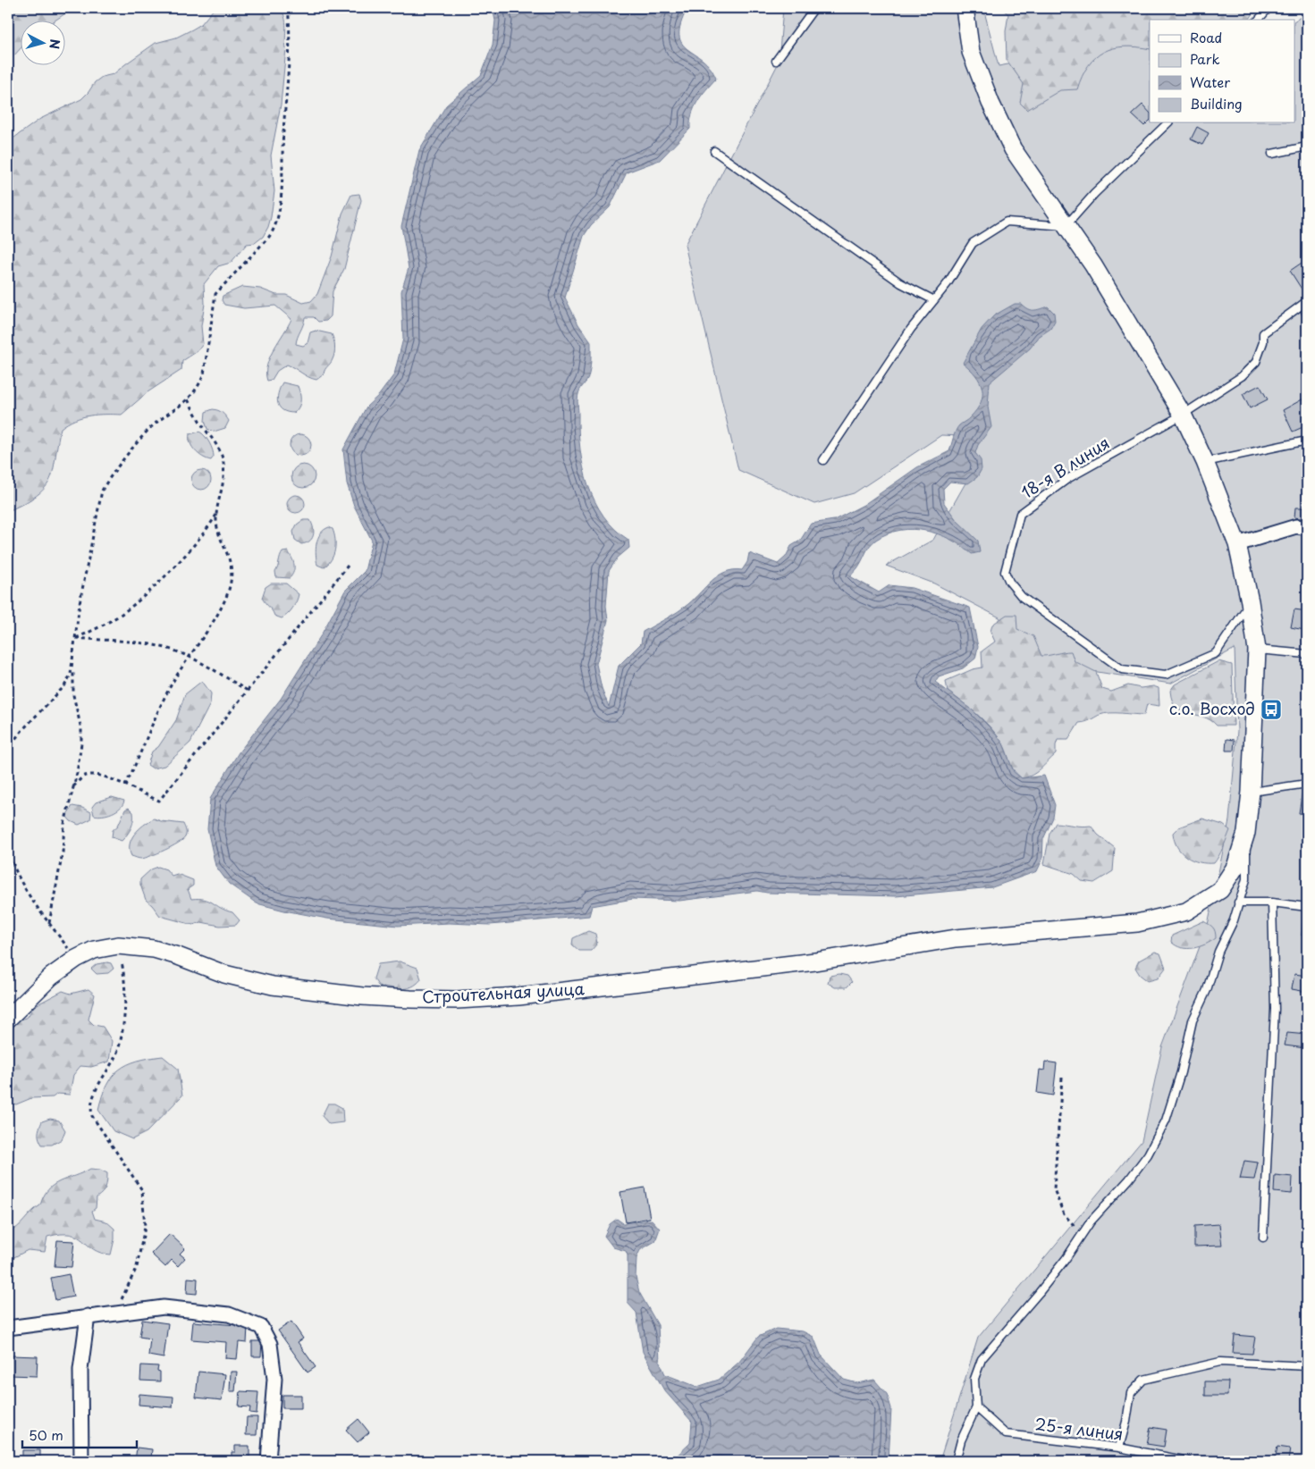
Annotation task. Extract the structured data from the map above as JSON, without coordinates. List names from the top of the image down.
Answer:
{
  "streets": {
    "street": ["Строительная улица"],
    "lane": ["18-я В линия", "25-я линия"]
  },
  "crossings": [
    ["18-я В линия", "Строительная улица"]
  ],
  "places": {
    "bus stop": ["с.о. Восход"]
  },
  "legend": [
    "Road",
    "Park",
    "Water",
    "Building"
  ],
  "scale_bar": "50 m",
  "north": "right"
}
